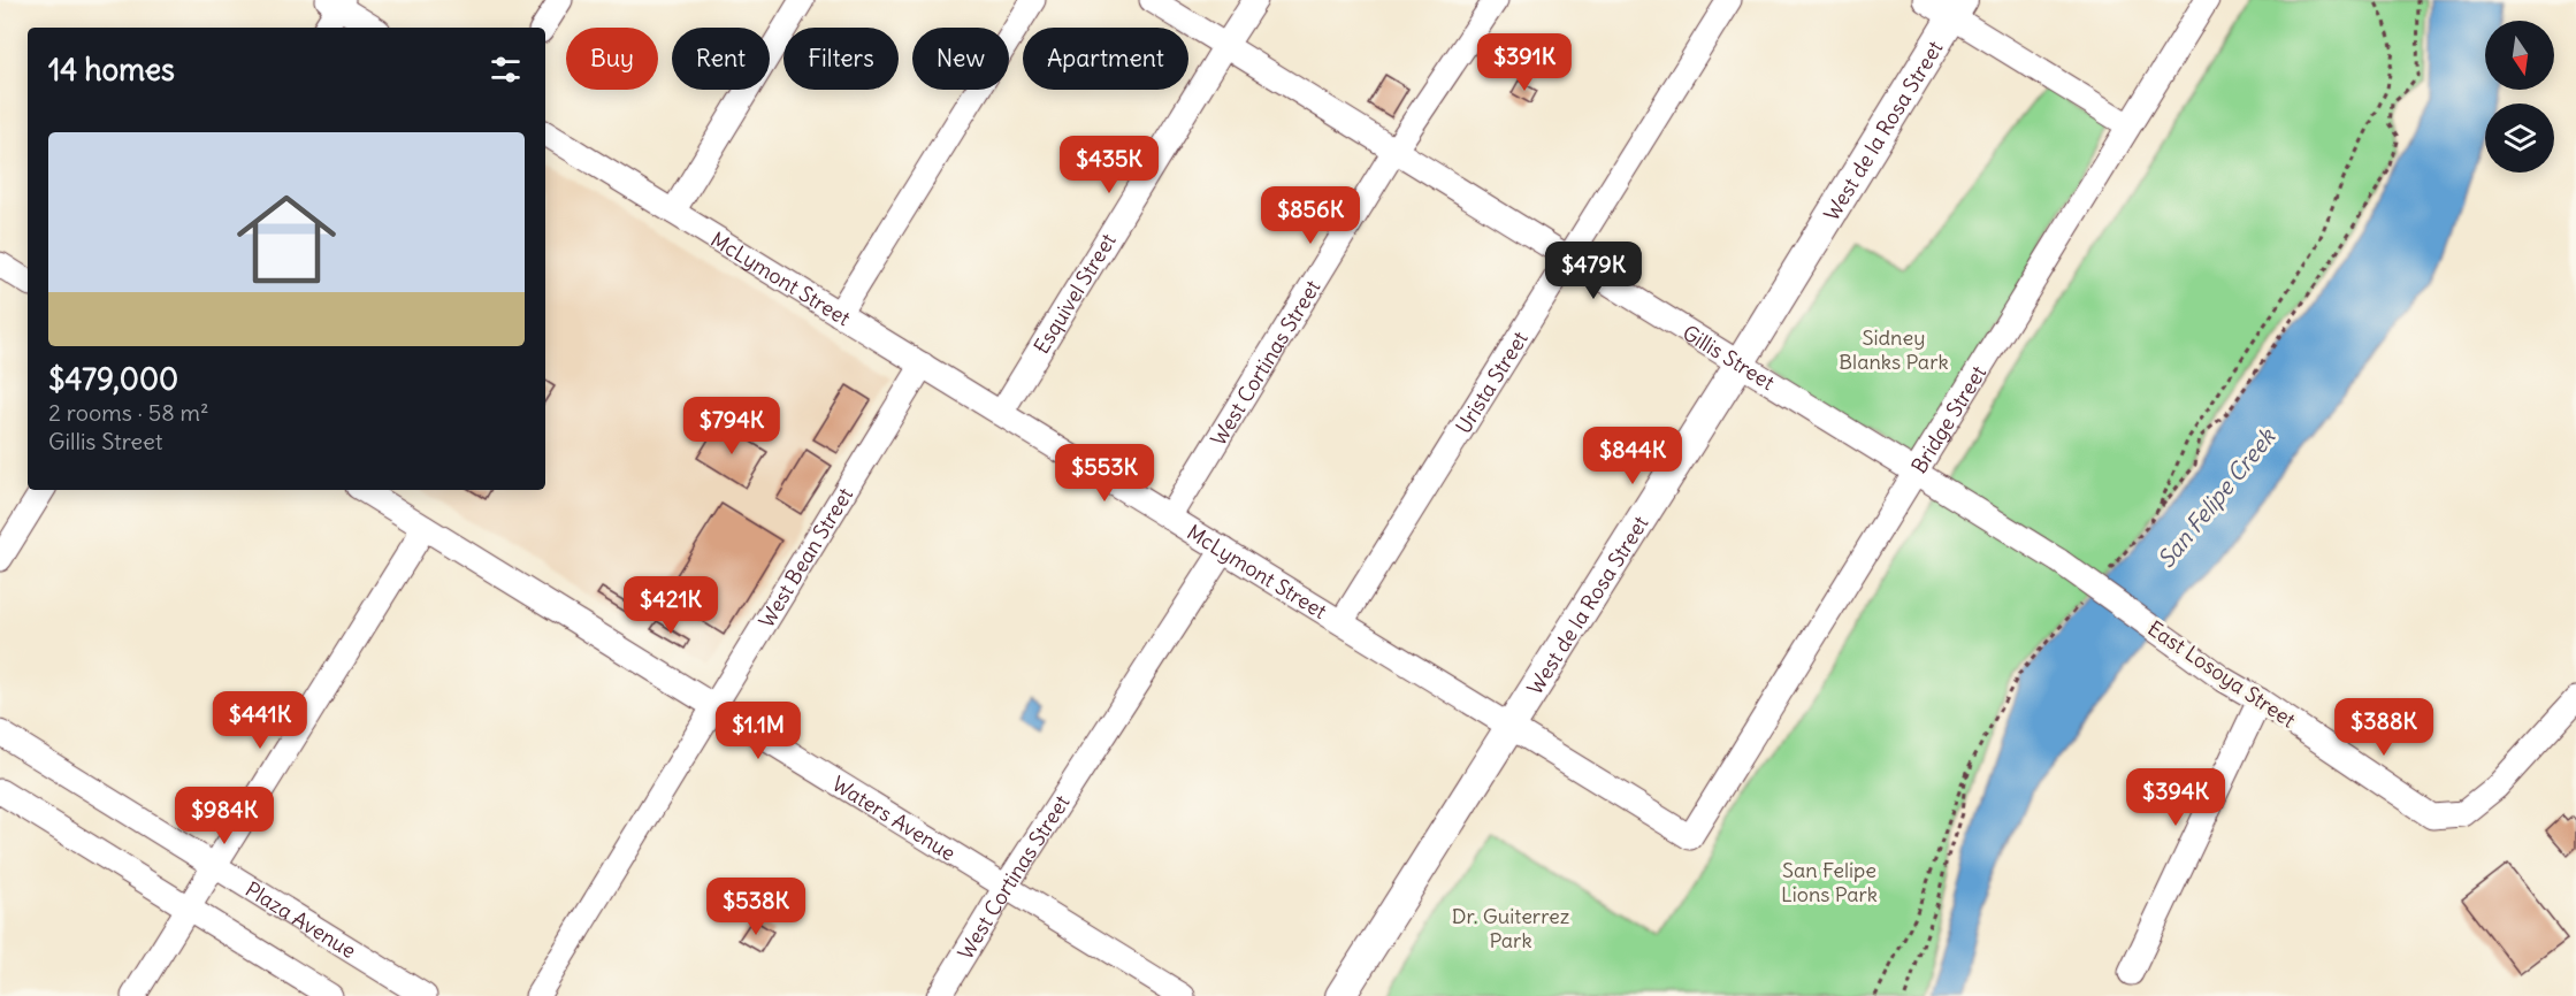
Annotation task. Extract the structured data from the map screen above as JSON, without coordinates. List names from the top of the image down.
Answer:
{
  "streets": {
    "street": [
      "West de la Rosa Street",
      "McLymont Street",
      "Esquivel Street",
      "Gillis Street",
      "West Cortinas Street",
      "Urista Street",
      "Bridge Street",
      "West Bean Street",
      "East Losoya Street",
      "Waters Avenue",
      "Plaza Avenue"
    ]
  },
  "crossings": [
    ["West de la Rosa Street", "McLymont Street"],
    ["West de la Rosa Street", "Gillis Street"],
    ["McLymont Street", "Esquivel Street"],
    ["McLymont Street", "West Cortinas Street"],
    ["McLymont Street", "Urista Street"],
    ["McLymont Street", "Bridge Street"],
    ["McLymont Street", "West Bean Street"],
    ["Esquivel Street", "Gillis Street"],
    ["Gillis Street", "West Cortinas Street"],
    ["Gillis Street", "Urista Street"],
    ["Gillis Street", "Bridge Street"],
    ["Gillis Street", "East Losoya Street"],
    ["West Cortinas Street", "Waters Avenue"],
    ["West Bean Street", "Waters Avenue"]
  ],
  "water": ["San Felipe Creek"],
  "parks": ["Sidney Blanks Park", "San Felipe Lions Park", "Dr. Guiterrez Park"],
  "north": "bottom",
  "page": {
    "chip": [
      "Buy",
      "Rent",
      "Filters",
      "New",
      "Apartment"
    ],
    "heading": "14 homes",
    "price": [
      "$391K",
      "$435K",
      "$856K",
      "$479K",
      "$794K",
      "$844K",
      "$553K",
      "$421K",
      "$441K",
      "$388K",
      "$1.1M",
      "$394K",
      "$984K",
      "$538K"
    ],
    "list": [
      {
        "name": "$479,000",
        "note": "2 rooms · 58 m² · Gillis Street"
      }
    ]
  }
}
